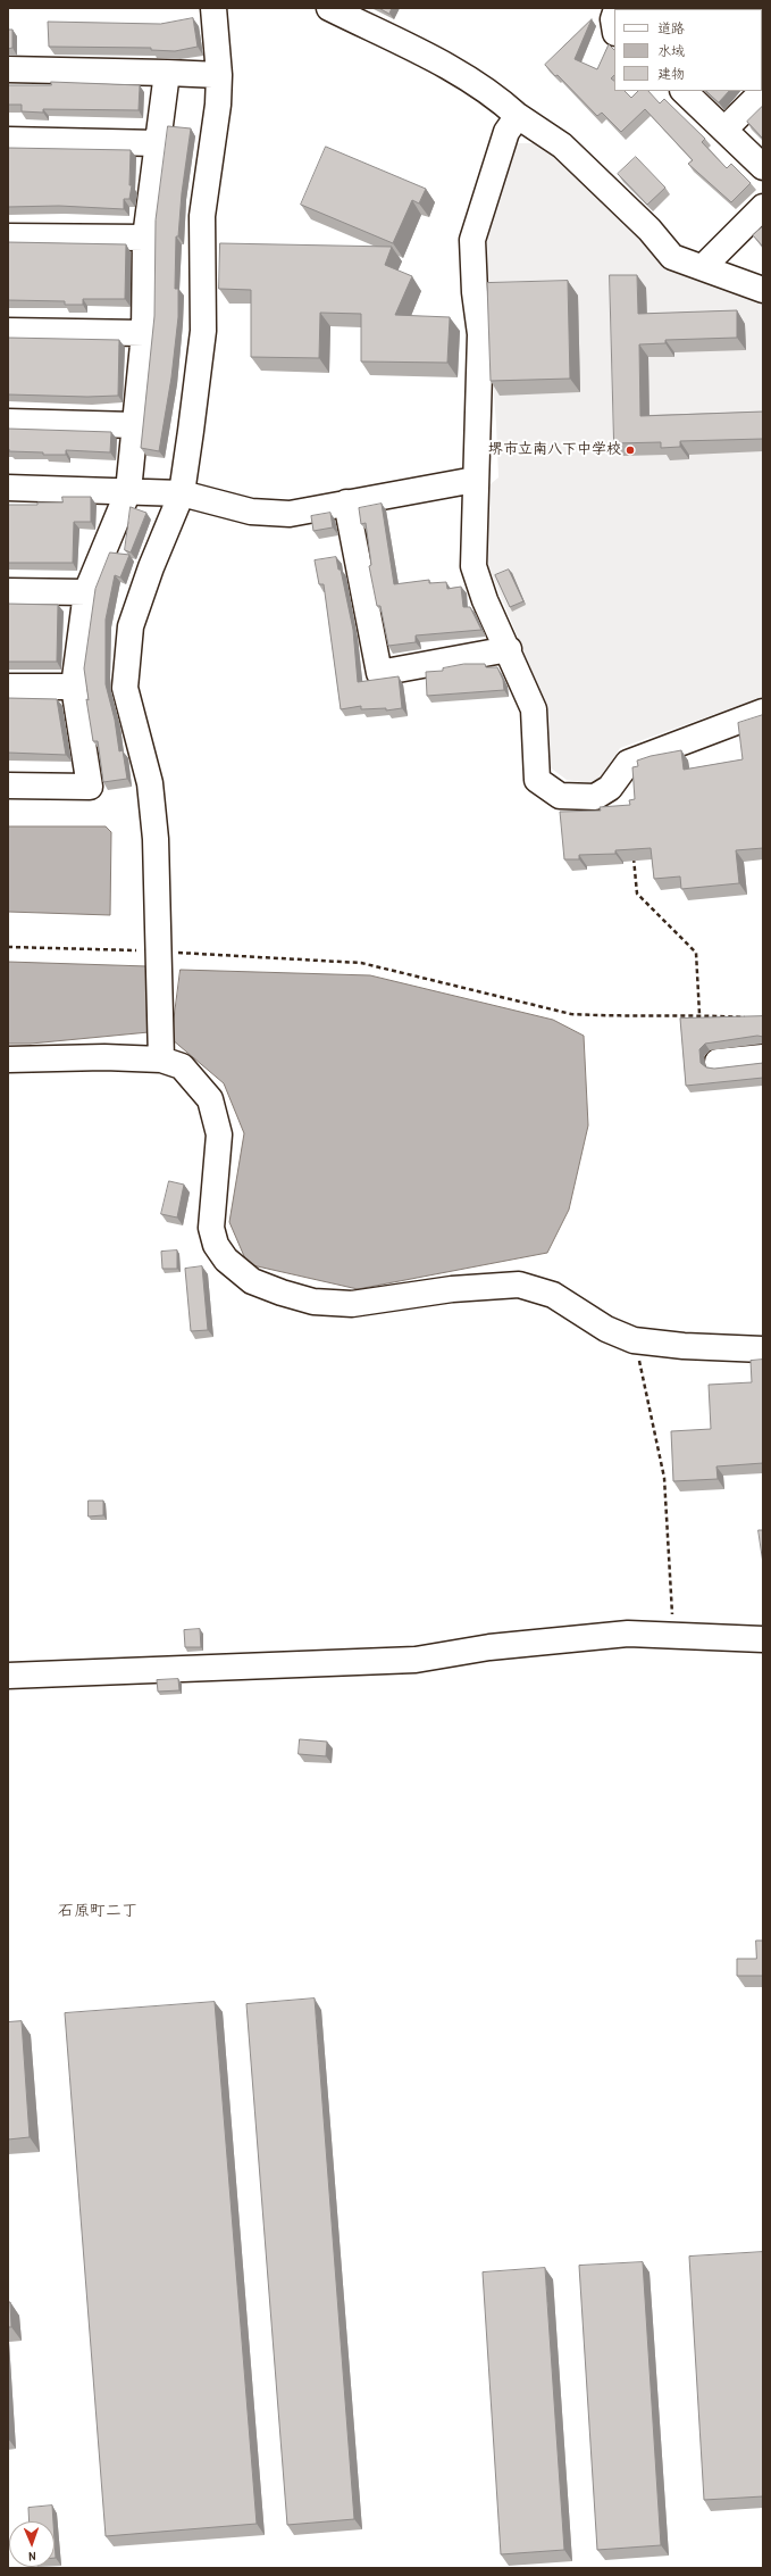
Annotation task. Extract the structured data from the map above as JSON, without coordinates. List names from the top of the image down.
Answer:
{
  "districts": ["石原町二丁"],
  "places": ["堺市立南八下中学校"],
  "legend": ["道路", "水域", "建物"],
  "north": "bottom"
}
